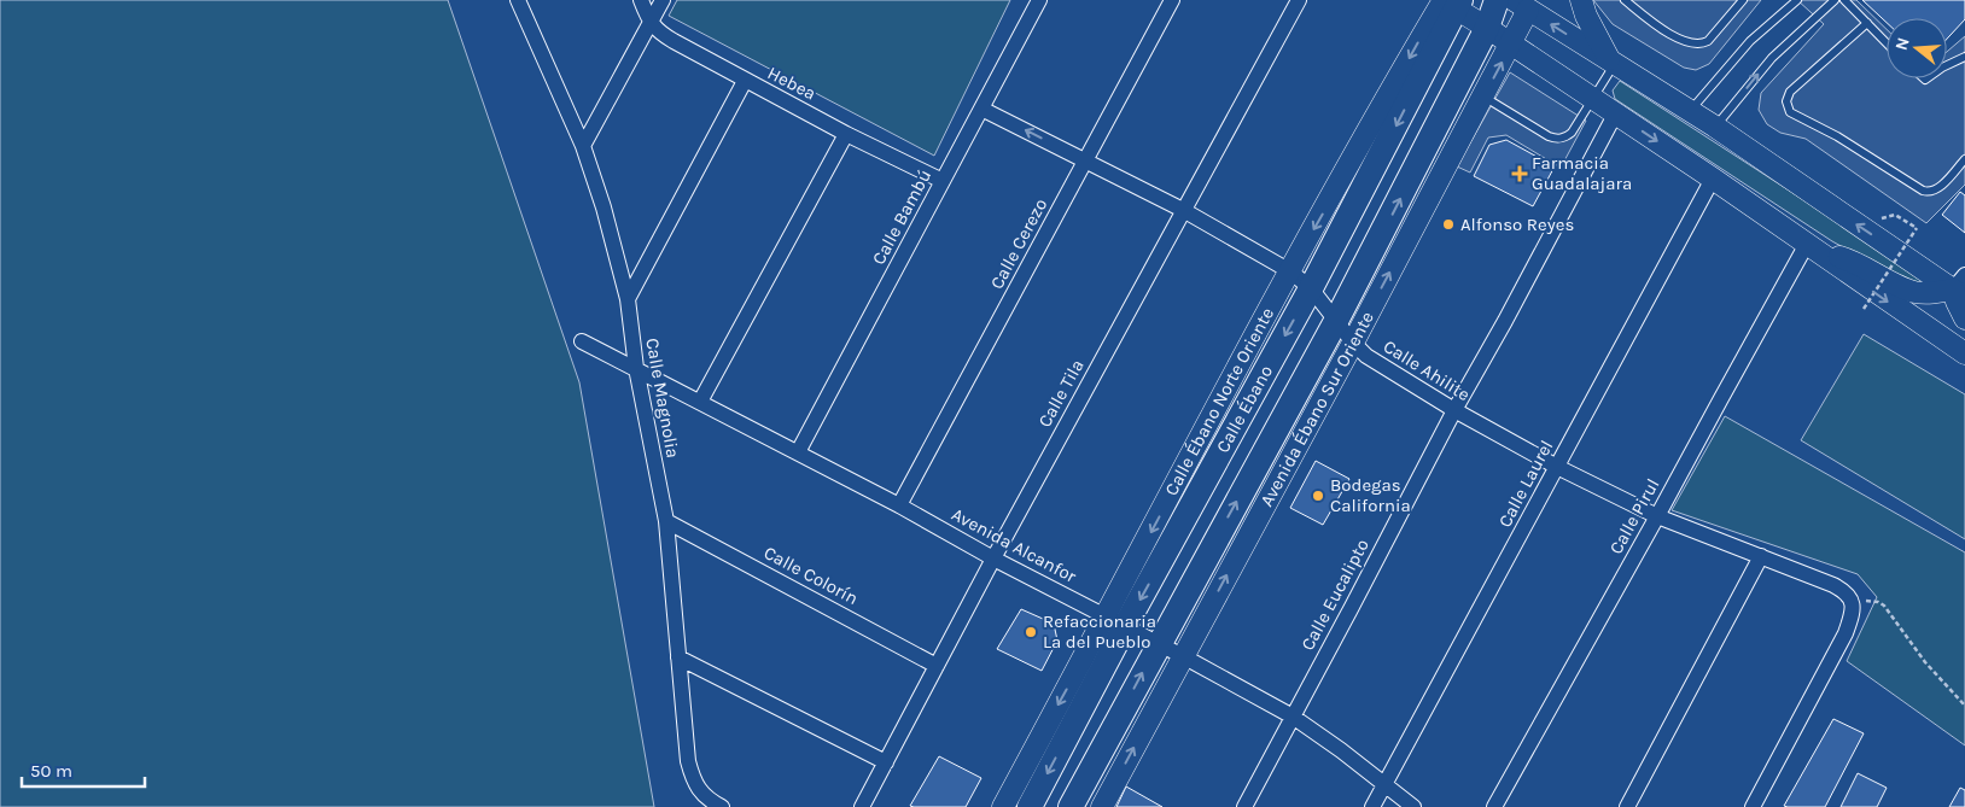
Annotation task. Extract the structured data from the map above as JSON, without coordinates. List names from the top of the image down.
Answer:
{
  "streets": {
    "main road": ["Calle Ébano"],
    "street": [
      "Hebea",
      "Calle Bambú",
      "Calle Cerezo",
      "Calle Ahilite",
      "Calle Tila",
      "Calle Magnolia",
      "Calle Ébano Norte Oriente",
      "Avenida Ébano Sur Oriente",
      "Calle Laurel",
      "Calle Pirul",
      "Avenida Alcanfor",
      "Calle Colorín",
      "Calle Eucalipto"
    ]
  },
  "crossings": [
    ["Hebea", "Calle Bambú"],
    ["Calle Bambú", "Calle Ahilite"],
    ["Calle Bambú", "Avenida Alcanfor"],
    ["Calle Cerezo", "Calle Ahilite"],
    ["Calle Cerezo", "Avenida Alcanfor"],
    ["Calle Ahilite", "Calle Tila"],
    ["Calle Ahilite", "Calle Ébano Norte Oriente"],
    ["Calle Ahilite", "Calle Ébano"],
    ["Calle Ahilite", "Avenida Ébano Sur Oriente"],
    ["Calle Ahilite", "Calle Laurel"],
    ["Calle Ahilite", "Calle Pirul"],
    ["Calle Ahilite", "Calle Eucalipto"],
    ["Calle Tila", "Avenida Alcanfor"],
    ["Calle Tila", "Calle Colorín"],
    ["Calle Magnolia", "Avenida Alcanfor"],
    ["Calle Magnolia", "Calle Colorín"],
    ["Calle Ébano Norte Oriente", "Calle Ébano"],
    ["Calle Ébano Norte Oriente", "Avenida Alcanfor"],
    ["Calle Ébano", "Avenida Alcanfor"],
    ["Avenida Ébano Sur Oriente", "Avenida Alcanfor"],
    ["Calle Laurel", "Avenida Alcanfor"],
    ["Avenida Alcanfor", "Calle Eucalipto"]
  ],
  "one_way": ["Calle Ébano Norte Oriente", "Avenida Ébano Sur Oriente"],
  "places": {
    "health": ["Farmacia Guadalajara"],
    "other": ["Alfonso Reyes", "Bodegas California", "Refaccionaria La del Pueblo"]
  },
  "scale_bar": "50 m",
  "north": "left"
}
